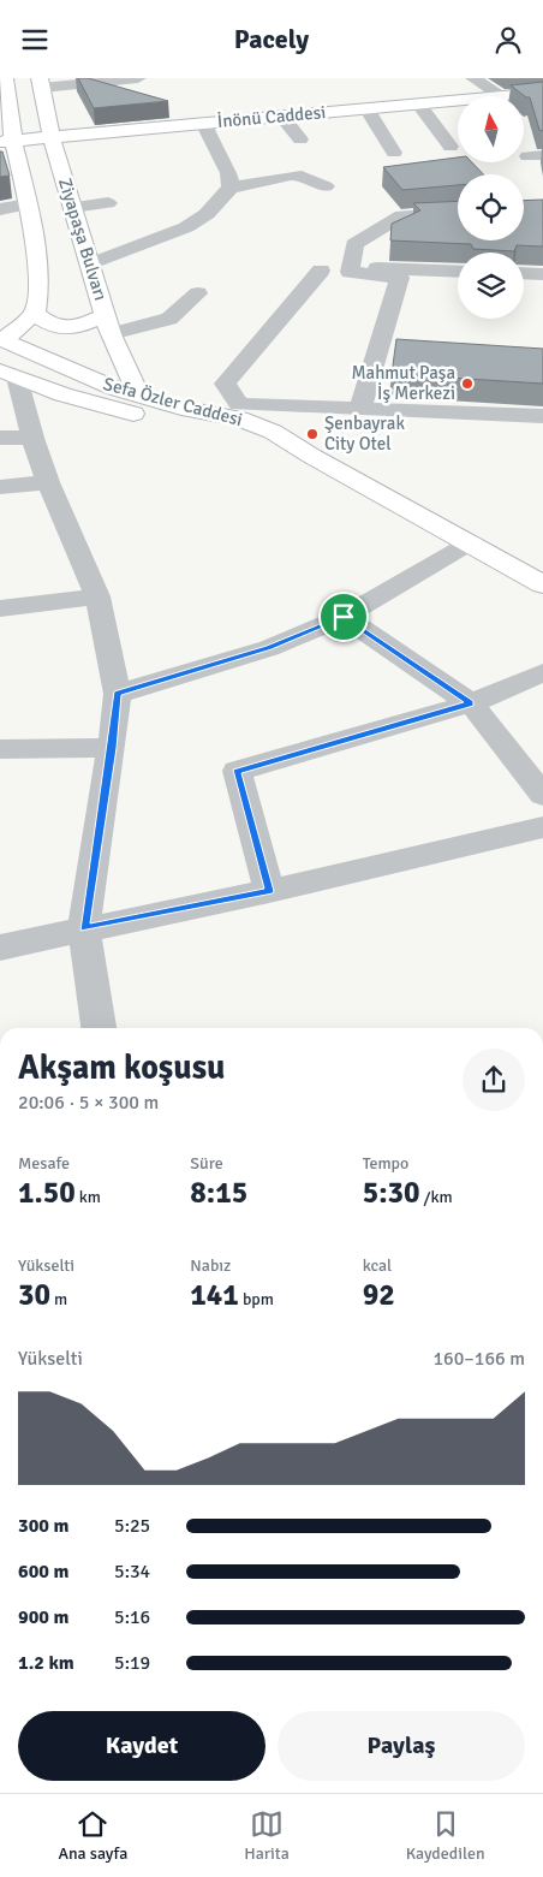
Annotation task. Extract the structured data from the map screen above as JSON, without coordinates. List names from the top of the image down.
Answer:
{
  "streets": {
    "main road": ["İnönü Caddesi", "Ziyapaşa Bulvarı", "Sefa Özler Caddesi"]
  },
  "crossings": [
    ["İnönü Caddesi", "Ziyapaşa Bulvarı"],
    ["Ziyapaşa Bulvarı", "Sefa Özler Caddesi"]
  ],
  "places": ["Mahmut Paşa İş Merkezi", "Şenbayrak City Otel"],
  "north": "top",
  "page": {
    "header": "Pacely",
    "heading": ["Akşam koşusu", "20:06 · 5 × 300 m"],
    "stats": [
      ["Mesafe", "1.50 km"],
      ["Süre", "8:15"],
      ["Tempo", "5:30 /km"],
      ["Yükselti", "30 m"],
      ["Nabız", "141 bpm"],
      ["kcal", "92"]
    ],
    "chart": ["Yükselti", "160–166 m"],
    "list": [
      {
        "name": "300 m",
        "note": "5:25"
      },
      {
        "name": "600 m",
        "note": "5:34"
      },
      {
        "name": "900 m",
        "note": "5:16"
      },
      {
        "name": "1.2 km",
        "note": "5:19"
      }
    ],
    "buttons": ["Kaydet", "Paylaş"],
    "tabs": ["Ana sayfa", "Harita", "Kaydedilen"]
  }
}
